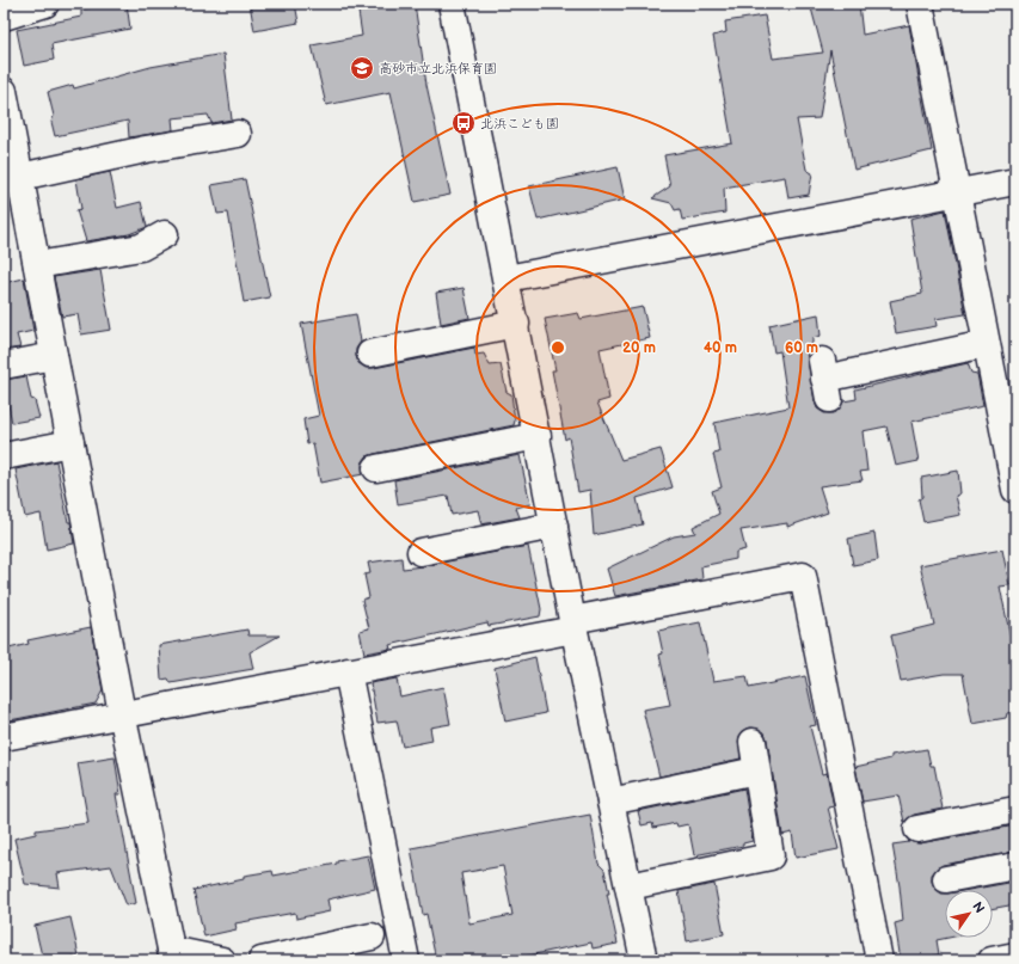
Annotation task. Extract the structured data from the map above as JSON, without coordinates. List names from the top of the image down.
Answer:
{
  "places": {
    "school or university": ["高砂市立北浜保育園"],
    "bus stop": ["北浜こども園"]
  },
  "north": "top right",
  "rings": ["20 m", "40 m", "60 m"]
}
